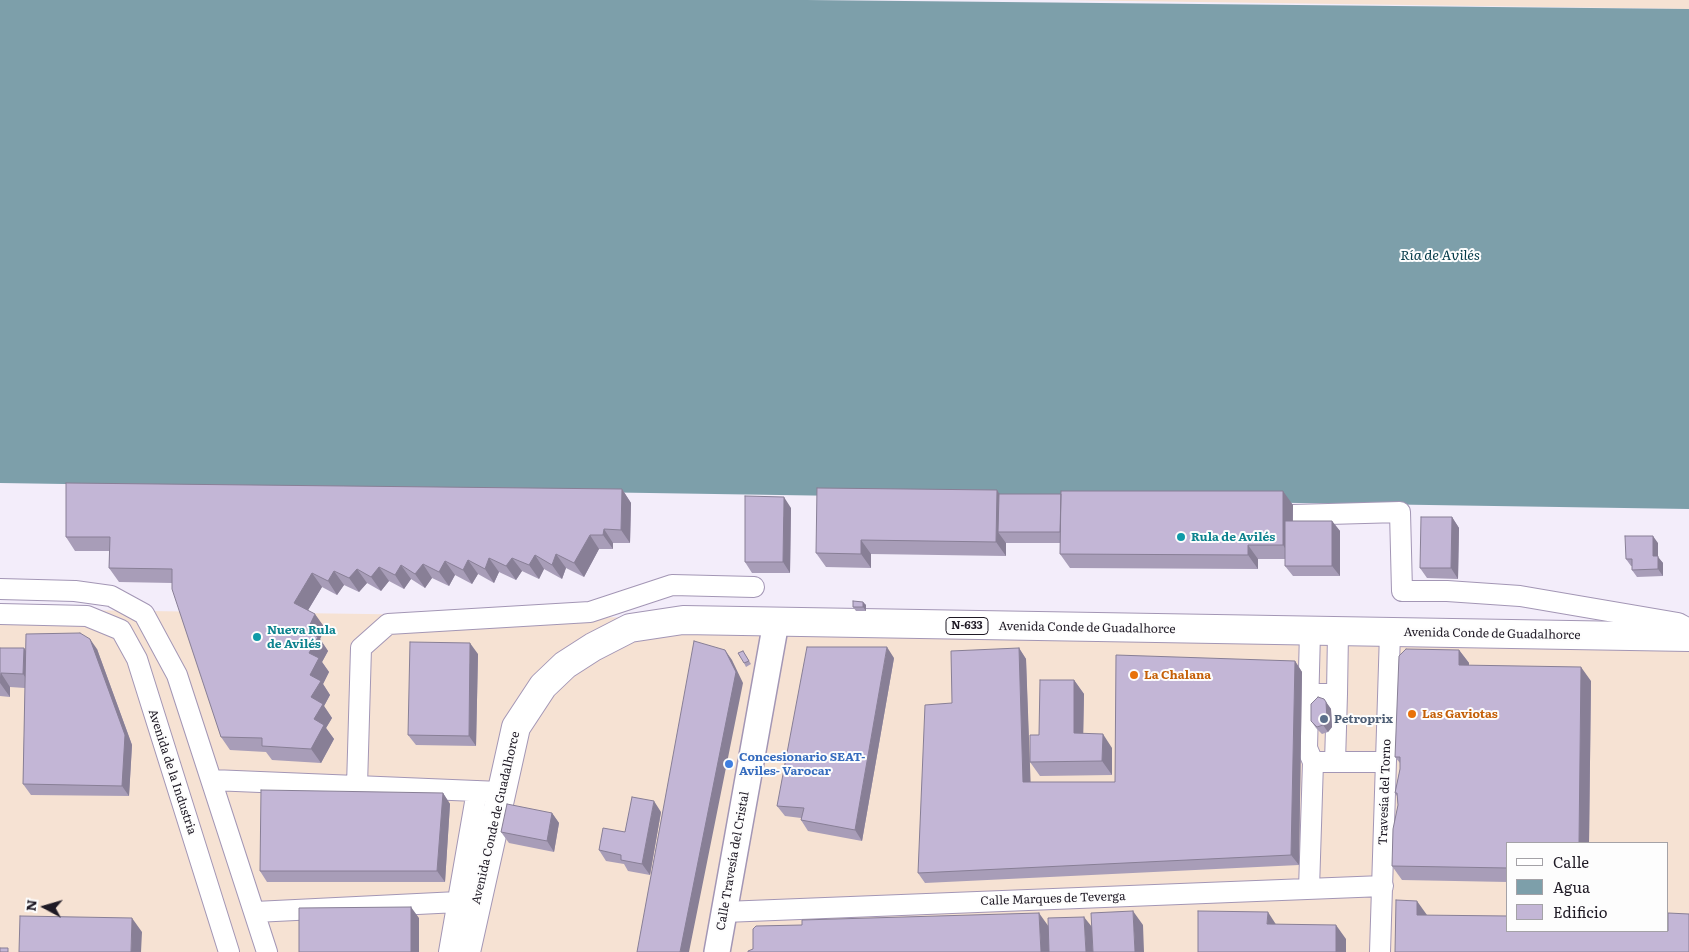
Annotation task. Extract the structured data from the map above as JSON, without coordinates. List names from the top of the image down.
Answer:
{
  "streets": {
    "highway": ["N-633", "Avenida Conde de Guadalhorce"],
    "main road": ["Calle Travesía del Cristal"],
    "street": ["Avenida de la Industria", "Travesía del Torno", "Calle Marques de Teverga"]
  },
  "crossings": [
    ["Avenida Conde de Guadalhorce", "Travesía del Torno"],
    ["Avenida Conde de Guadalhorce", "Calle Travesía del Cristal"],
    ["Travesía del Torno", "Calle Marques de Teverga"],
    ["Calle Travesía del Cristal", "Calle Marques de Teverga"]
  ],
  "water": ["Ría de Avilés"],
  "places": [
    "Rula de Avilés",
    "Nueva Rula de Avilés",
    "La Chalana",
    "Las Gaviotas",
    "Petroprix",
    "Concesionario SEAT- Aviles- Varocar"
  ],
  "legend": ["Calle", "Agua", "Edificio"],
  "north": "left"
}
